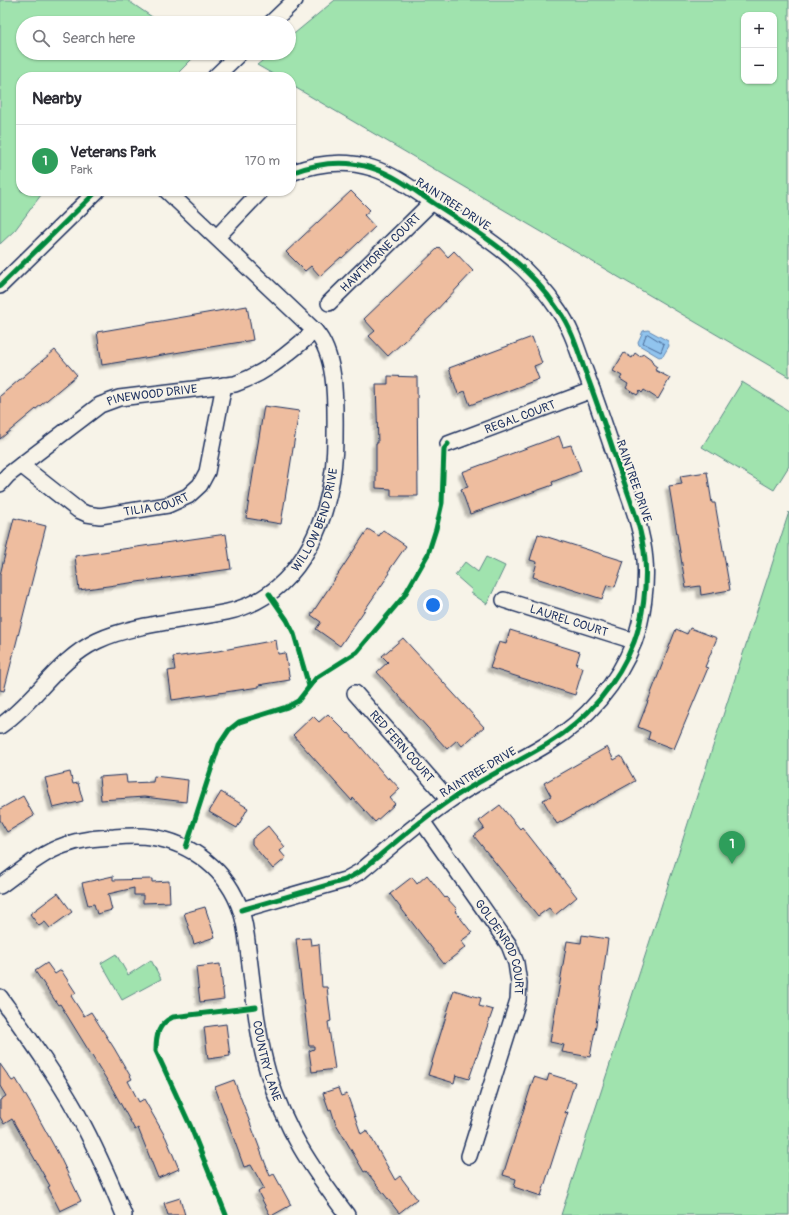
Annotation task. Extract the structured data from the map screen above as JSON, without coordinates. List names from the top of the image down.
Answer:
{
  "streets": {
    "street": [
      "RAINTREE DRIVE",
      "HAWTHORNE COURT",
      "PINEWOOD DRIVE",
      "REGAL COURT",
      "TILIA COURT",
      "WILLOW BEND DRIVE",
      "LAUREL COURT",
      "RED FERN COURT",
      "GOLDENROD COURT",
      "COUNTRY LANE"
    ]
  },
  "crossings": [
    ["RAINTREE DRIVE", "HAWTHORNE COURT"],
    ["RAINTREE DRIVE", "REGAL COURT"],
    ["RAINTREE DRIVE", "LAUREL COURT"],
    ["RAINTREE DRIVE", "RED FERN COURT"],
    ["RAINTREE DRIVE", "GOLDENROD COURT"],
    ["RAINTREE DRIVE", "COUNTRY LANE"],
    ["PINEWOOD DRIVE", "TILIA COURT"],
    ["PINEWOOD DRIVE", "WILLOW BEND DRIVE"]
  ],
  "page": {
    "map_buttons": ["+", "−"],
    "search": "Search here",
    "heading": "Nearby",
    "list": [
      {
        "mark": "1",
        "name": "Veterans Park",
        "note": "Park",
        "value": "170 m"
      }
    ],
    "pins": "1"
  }
}
